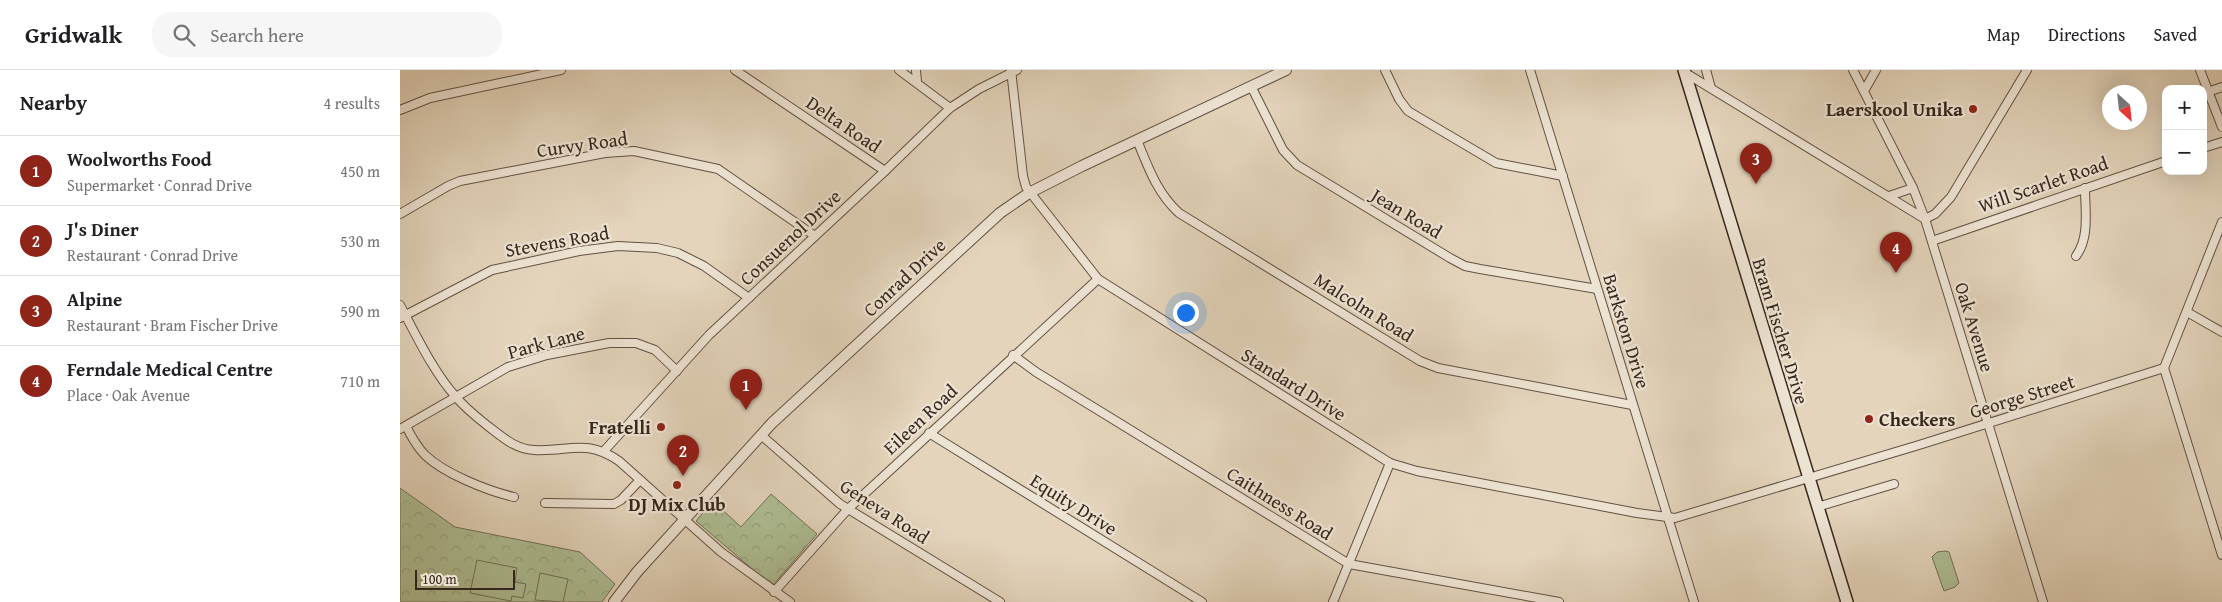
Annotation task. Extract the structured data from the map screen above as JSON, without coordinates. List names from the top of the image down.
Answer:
{
  "streets": {
    "main road": ["Bram Fischer Drive"],
    "street": [
      "Delta Road",
      "Curvy Road",
      "Will Scarlet Road",
      "Jean Road",
      "Consuenol Drive",
      "Stevens Road",
      "Conrad Drive",
      "Malcolm Road",
      "Oak Avenue",
      "Barkston Drive",
      "Park Lane",
      "Standard Drive",
      "George Street",
      "Eileen Road",
      "Caithness Road",
      "Equity Drive",
      "Geneva Road"
    ]
  },
  "crossings": [
    ["Delta Road", "Consuenol Drive"],
    ["Curvy Road", "Consuenol Drive"],
    ["Will Scarlet Road", "Oak Avenue"],
    ["Jean Road", "Conrad Drive"],
    ["Jean Road", "Barkston Drive"],
    ["Consuenol Drive", "Stevens Road"],
    ["Consuenol Drive", "Park Lane"],
    ["Consuenol Drive", "Standard Drive"],
    ["Conrad Drive", "Malcolm Road"],
    ["Conrad Drive", "Standard Drive"],
    ["Conrad Drive", "Geneva Road"],
    ["Malcolm Road", "Barkston Drive"],
    ["Oak Avenue", "George Street"],
    ["Barkston Drive", "Standard Drive"],
    ["Bram Fischer Drive", "George Street"],
    ["Standard Drive", "George Street"],
    ["Standard Drive", "Eileen Road"],
    ["Eileen Road", "Caithness Road"],
    ["Eileen Road", "Equity Drive"],
    ["Eileen Road", "Geneva Road"]
  ],
  "places": [
    "Laerskool Unika",
    "Checkers",
    "Fratelli",
    "DJ Mix Club"
  ],
  "scale_bar": "100 m",
  "north": "bottom right",
  "page": {
    "header": "Gridwalk",
    "search": "Search here",
    "nav": ["Map", "Directions", "Saved"],
    "heading": ["Nearby", "4 results"],
    "map_buttons": ["+", "−"],
    "list": [
      {
        "mark": "1",
        "name": "Woolworths Food",
        "note": "Supermarket · Conrad Drive",
        "value": "450 m"
      },
      {
        "mark": "2",
        "name": "J's Diner",
        "note": "Restaurant · Conrad Drive",
        "value": "530 m"
      },
      {
        "mark": "3",
        "name": "Alpine",
        "note": "Restaurant · Bram Fischer Drive",
        "value": "590 m"
      },
      {
        "mark": "4",
        "name": "Ferndale Medical Centre",
        "note": "Place · Oak Avenue",
        "value": "710 m"
      }
    ],
    "pins": [
      "3",
      "4",
      "1",
      "2"
    ],
    "scale": "100 m"
  }
}
